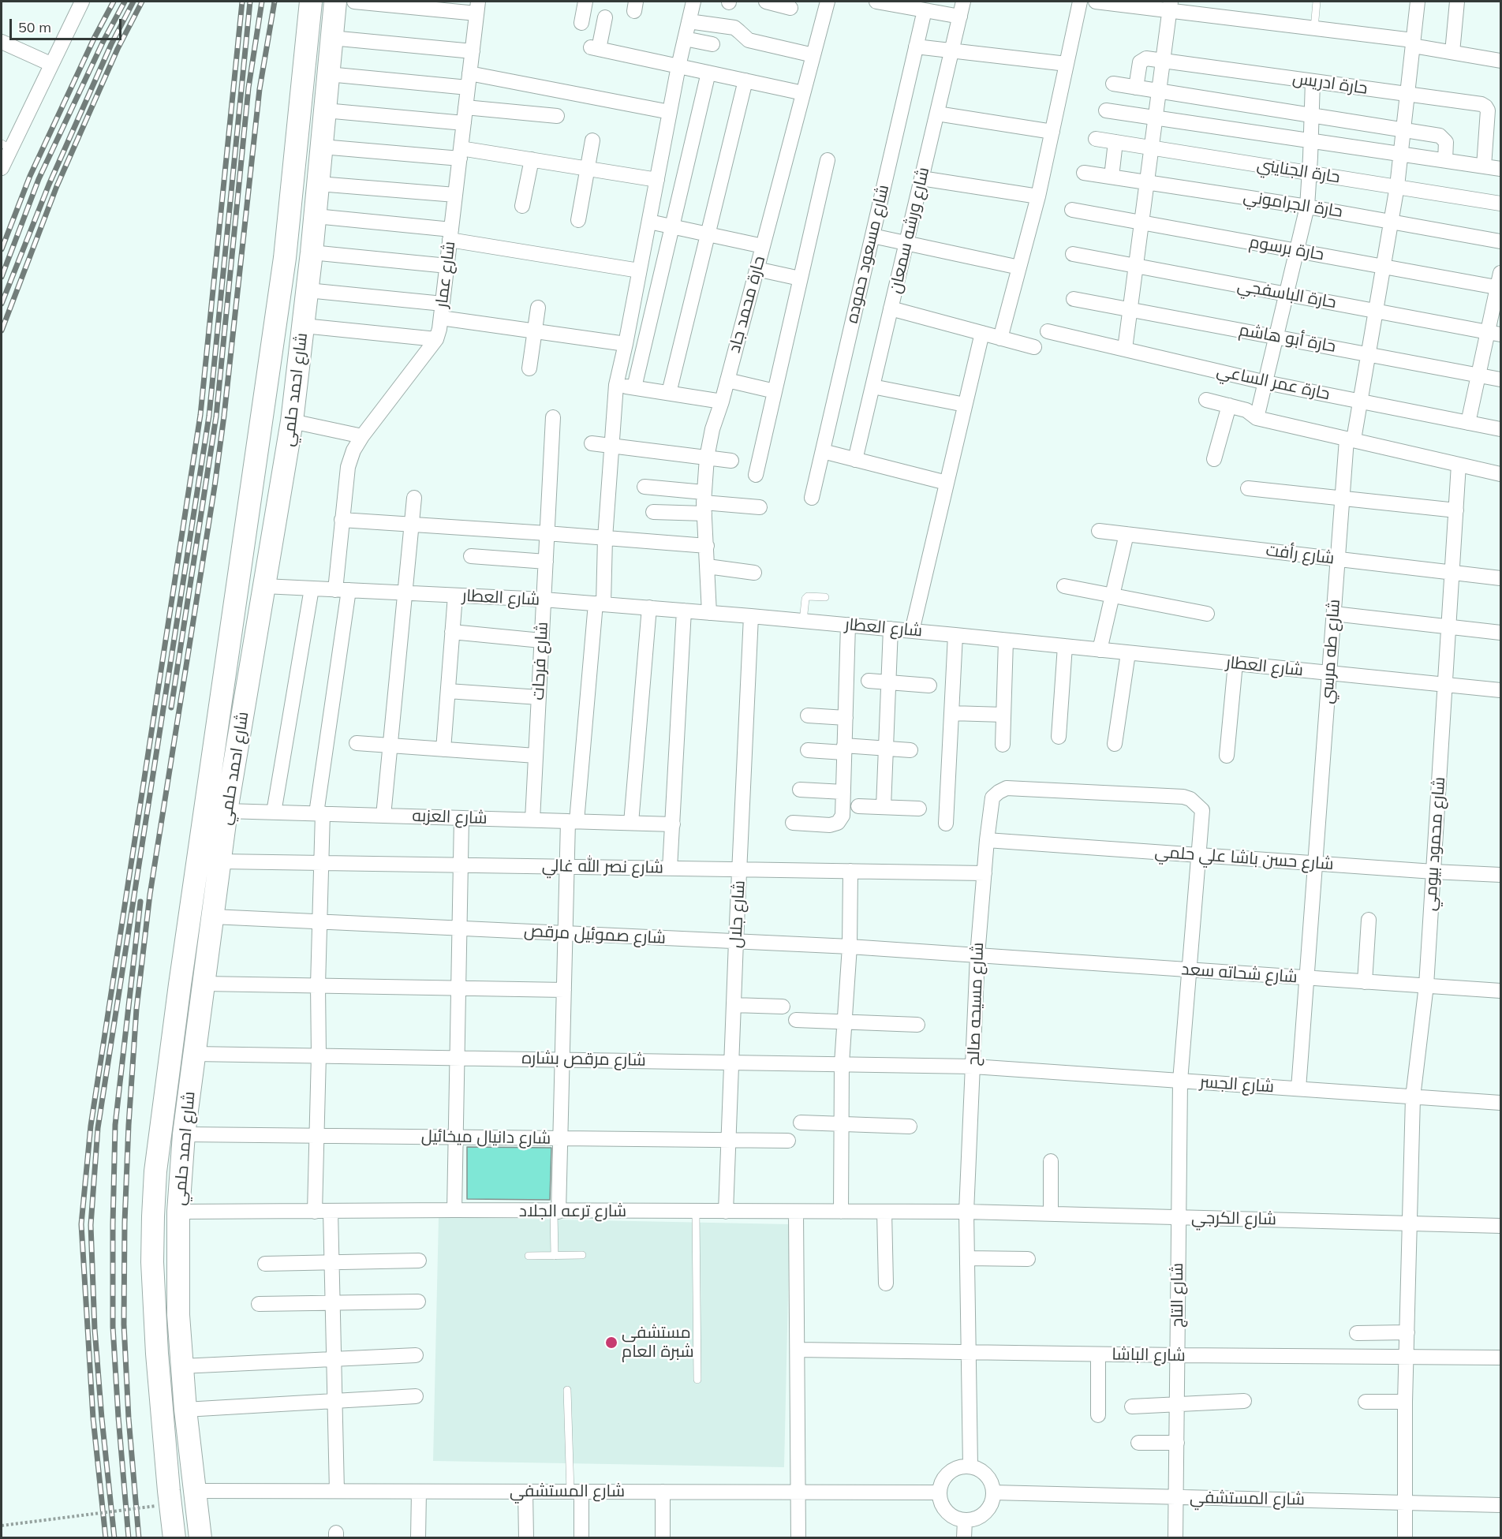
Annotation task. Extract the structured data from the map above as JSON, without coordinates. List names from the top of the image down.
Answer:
{
  "streets": {
    "main road": ["شارع احمد حلمي"],
    "street": [
      "حارة ادريس",
      "حارة الجنايني",
      "حارة الجراموني",
      "شارع ورشه سمعان",
      "حارة برسوم",
      "شارع مسعود حموده",
      "شارع عمار",
      "حارة الباسفجي",
      "حارة محمد جاد",
      "حارة أبو هاشم",
      "حارة عمر الساعي",
      "شارع رأفت",
      "شارع العطار",
      "شارع طه مرسي",
      "شارع فرحات",
      "شارع العزبه",
      "شارع محمود بيومي",
      "شارع حسن باشا علي حلمي",
      "شارع نصر الله غالي",
      "شارع جلال",
      "شارع صموئيل مرقص",
      "شارع شحاته سعد",
      "شارع مسيحه صالح",
      "شارع مرقص بشاره",
      "شارع الجسر",
      "شارع دانيال ميخائيل",
      "شارع ترعه الجلاد",
      "شارع الكرجي",
      "شارع التاج",
      "شارع الباشا",
      "شارع المستشفي"
    ]
  },
  "crossings": [
    ["حارة ادريس", "شارع طه مرسي"],
    ["حارة الجنايني", "شارع طه مرسي"],
    ["حارة الجراموني", "شارع طه مرسي"],
    ["حارة برسوم", "شارع طه مرسي"],
    ["شارع عمار", "شارع العطار"],
    ["شارع عمار", "شارع العزبه"],
    ["شارع عمار", "شارع نصر الله غالي"],
    ["شارع عمار", "شارع صموئيل مرقص"],
    ["شارع عمار", "شارع مرقص بشاره"],
    ["شارع عمار", "شارع دانيال ميخائيل"],
    ["شارع عمار", "شارع ترعه الجلاد"],
    ["حارة الباسفجي", "شارع طه مرسي"],
    ["حارة محمد جاد", "شارع العطار"],
    ["حارة أبو هاشم", "شارع طه مرسي"],
    ["حارة عمر الساعي", "شارع طه مرسي"],
    ["شارع احمد حلمي", "شارع العطار"],
    ["شارع احمد حلمي", "شارع العزبه"],
    ["شارع احمد حلمي", "شارع نصر الله غالي"],
    ["شارع احمد حلمي", "شارع صموئيل مرقص"],
    ["شارع احمد حلمي", "شارع مرقص بشاره"],
    ["شارع احمد حلمي", "شارع دانيال ميخائيل"],
    ["شارع احمد حلمي", "شارع ترعه الجلاد"],
    ["شارع احمد حلمي", "شارع المستشفي"],
    ["شارع رأفت", "شارع طه مرسي"],
    ["شارع رأفت", "شارع محمود بيومي"],
    ["شارع العطار", "شارع طه مرسي"],
    ["شارع العطار", "شارع فرحات"],
    ["شارع العطار", "شارع محمود بيومي"],
    ["شارع العطار", "شارع جلال"],
    ["شارع طه مرسي", "شارع حسن باشا علي حلمي"],
    ["شارع طه مرسي", "شارع شحاته سعد"],
    ["شارع طه مرسي", "شارع الجسر"],
    ["شارع فرحات", "شارع العزبه"],
    ["شارع محمود بيومي", "شارع حسن باشا علي حلمي"],
    ["شارع محمود بيومي", "شارع شحاته سعد"],
    ["شارع محمود بيومي", "شارع الجسر"],
    ["شارع محمود بيومي", "شارع الكرجي"],
    ["شارع محمود بيومي", "شارع الباشا"],
    ["شارع محمود بيومي", "شارع المستشفي"],
    ["شارع حسن باشا علي حلمي", "شارع مسيحه صالح"],
    ["شارع حسن باشا علي حلمي", "شارع التاج"],
    ["شارع نصر الله غالي", "شارع جلال"],
    ["شارع نصر الله غالي", "شارع مسيحه صالح"],
    ["شارع جلال", "شارع صموئيل مرقص"],
    ["شارع جلال", "شارع مرقص بشاره"],
    ["شارع جلال", "شارع دانيال ميخائيل"],
    ["شارع جلال", "شارع ترعه الجلاد"],
    ["شارع صموئيل مرقص", "شارع شحاته سعد"],
    ["شارع صموئيل مرقص", "شارع مسيحه صالح"],
    ["شارع شحاته سعد", "شارع مسيحه صالح"],
    ["شارع شحاته سعد", "شارع التاج"],
    ["شارع مسيحه صالح", "شارع مرقص بشاره"],
    ["شارع مسيحه صالح", "شارع الجسر"],
    ["شارع مسيحه صالح", "شارع ترعه الجلاد"],
    ["شارع مسيحه صالح", "شارع الكرجي"],
    ["شارع مسيحه صالح", "شارع التاج"],
    ["شارع مسيحه صالح", "شارع الباشا"],
    ["شارع مسيحه صالح", "شارع المستشفي"],
    ["شارع مرقص بشاره", "شارع الجسر"],
    ["شارع الجسر", "شارع التاج"],
    ["شارع ترعه الجلاد", "شارع الكرجي"],
    ["شارع الكرجي", "شارع التاج"],
    ["شارع التاج", "شارع الباشا"],
    ["شارع التاج", "شارع المستشفي"]
  ],
  "places": ["مستشفى شبرة العام"],
  "scale_bar": "50 m"
}
